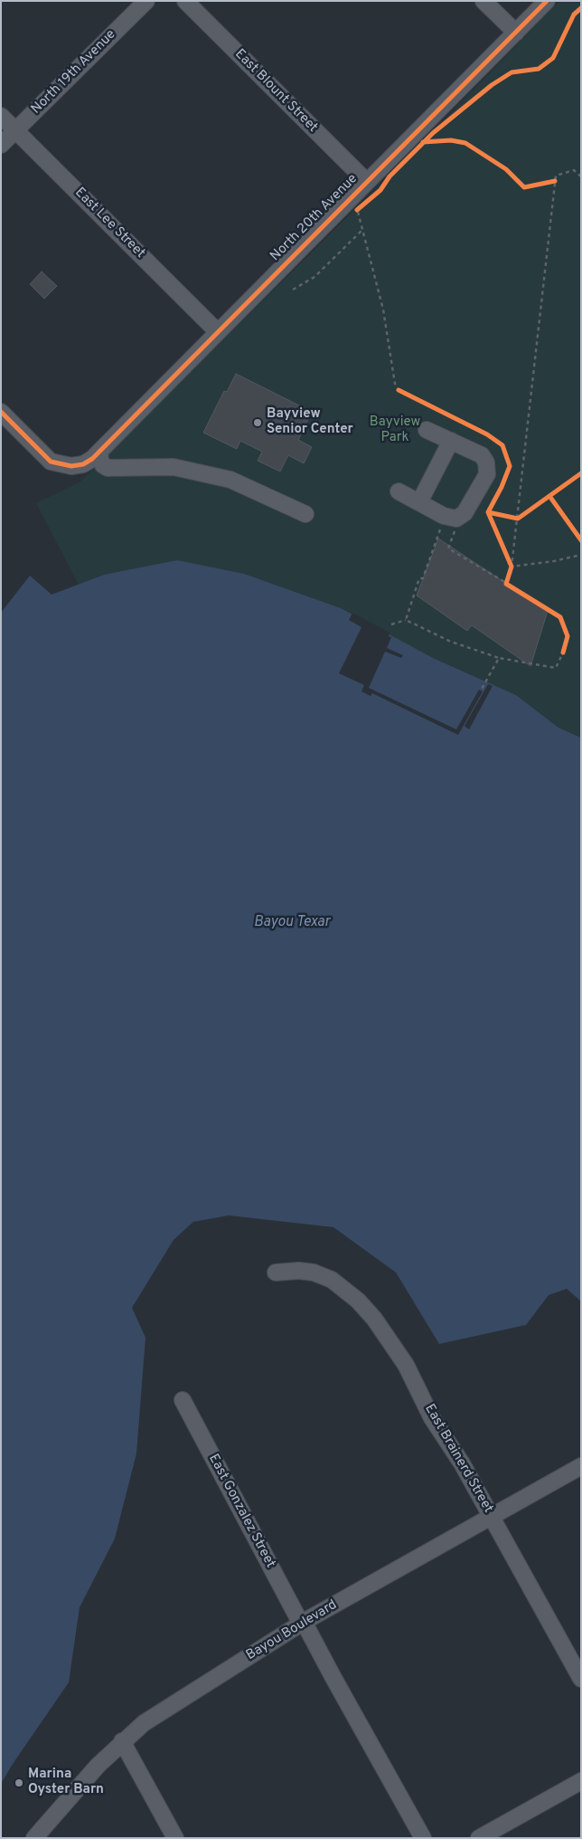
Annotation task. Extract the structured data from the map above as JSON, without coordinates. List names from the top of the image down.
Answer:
{
  "streets": {
    "street": [
      "North 19th Avenue",
      "East Blount Street",
      "North 20th Avenue",
      "East Lee Street",
      "East Brainerd Street",
      "East Gonzalez Street",
      "Bayou Boulevard"
    ]
  },
  "crossings": [
    ["North 19th Avenue", "East Lee Street"],
    ["East Blount Street", "North 20th Avenue"],
    ["North 20th Avenue", "East Lee Street"],
    ["East Brainerd Street", "Bayou Boulevard"],
    ["East Gonzalez Street", "Bayou Boulevard"]
  ],
  "water": ["Bayou Texar"],
  "parks": ["Bayview Park"],
  "places": ["Bayview Senior Center", "Marina Oyster Barn"]
}
